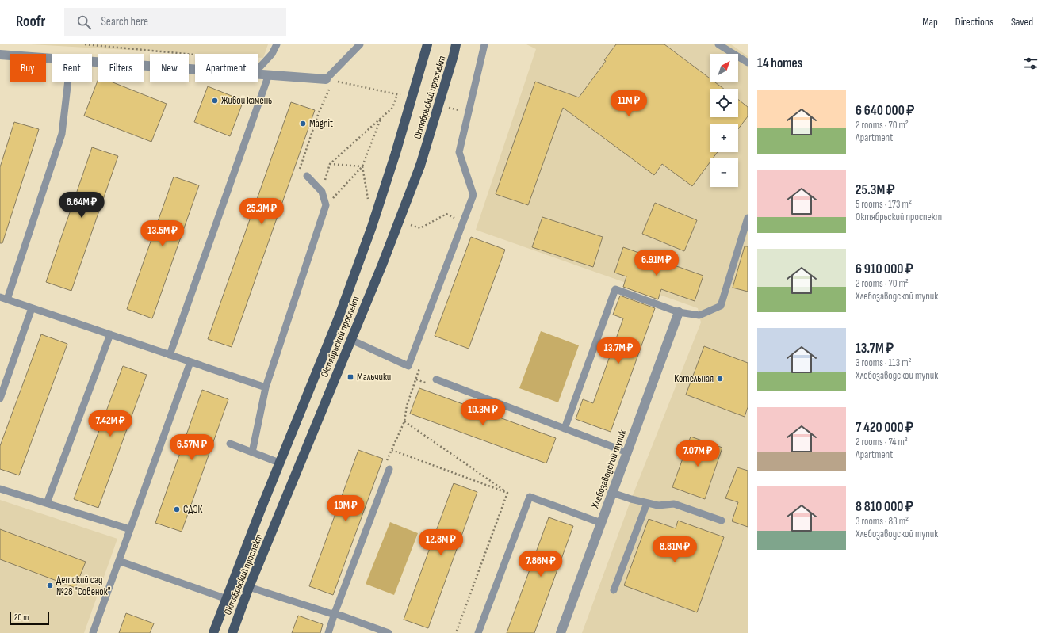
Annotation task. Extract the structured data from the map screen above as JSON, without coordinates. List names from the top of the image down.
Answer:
{
  "streets": {
    "main road": ["Октябрьский проспект"],
    "street": ["Хлебозаводской тупик"]
  },
  "places": {
    "other": [
      "Живой камень",
      "Magnit",
      "Котельная",
      "СДЭК",
      "Детский сад №28 \"Совенок\""
    ],
    "transit": ["Мальчики"]
  },
  "scale_bar": "20 m",
  "north": "top right",
  "page": {
    "header": "Roofr",
    "search": "Search here",
    "nav": ["Map", "Directions", "Saved"],
    "heading": "14 homes",
    "map_buttons": ["+", "−"],
    "chip": [
      "Buy",
      "Rent",
      "Filters",
      "New",
      "Apartment"
    ],
    "list": [
      {
        "name": "6 640 000 ₽",
        "note": "2 rooms · 70 m² · Apartment"
      },
      {
        "name": "25.3M ₽",
        "note": "5 rooms · 173 m² · Октябрьский проспект"
      },
      {
        "name": "6 910 000 ₽",
        "note": "2 rooms · 70 m² · Хлебозаводской тупик"
      },
      {
        "name": "13.7M ₽",
        "note": "3 rooms · 113 m² · Хлебозаводской тупик"
      },
      {
        "name": "7 420 000 ₽",
        "note": "2 rooms · 74 m² · Apartment"
      },
      {
        "name": "8 810 000 ₽",
        "note": "3 rooms · 83 m² · Хлебозаводской тупик"
      }
    ],
    "price": [
      "11M ₽",
      "6.64M ₽",
      "25.3M ₽",
      "13.5M ₽",
      "6.91M ₽",
      "13.7M ₽",
      "10.3M ₽",
      "7.42M ₽",
      "6.57M ₽",
      "7.07M ₽",
      "19M ₽",
      "12.8M ₽",
      "8.81M ₽",
      "7.86M ₽"
    ],
    "scale": "20 m"
  }
}
